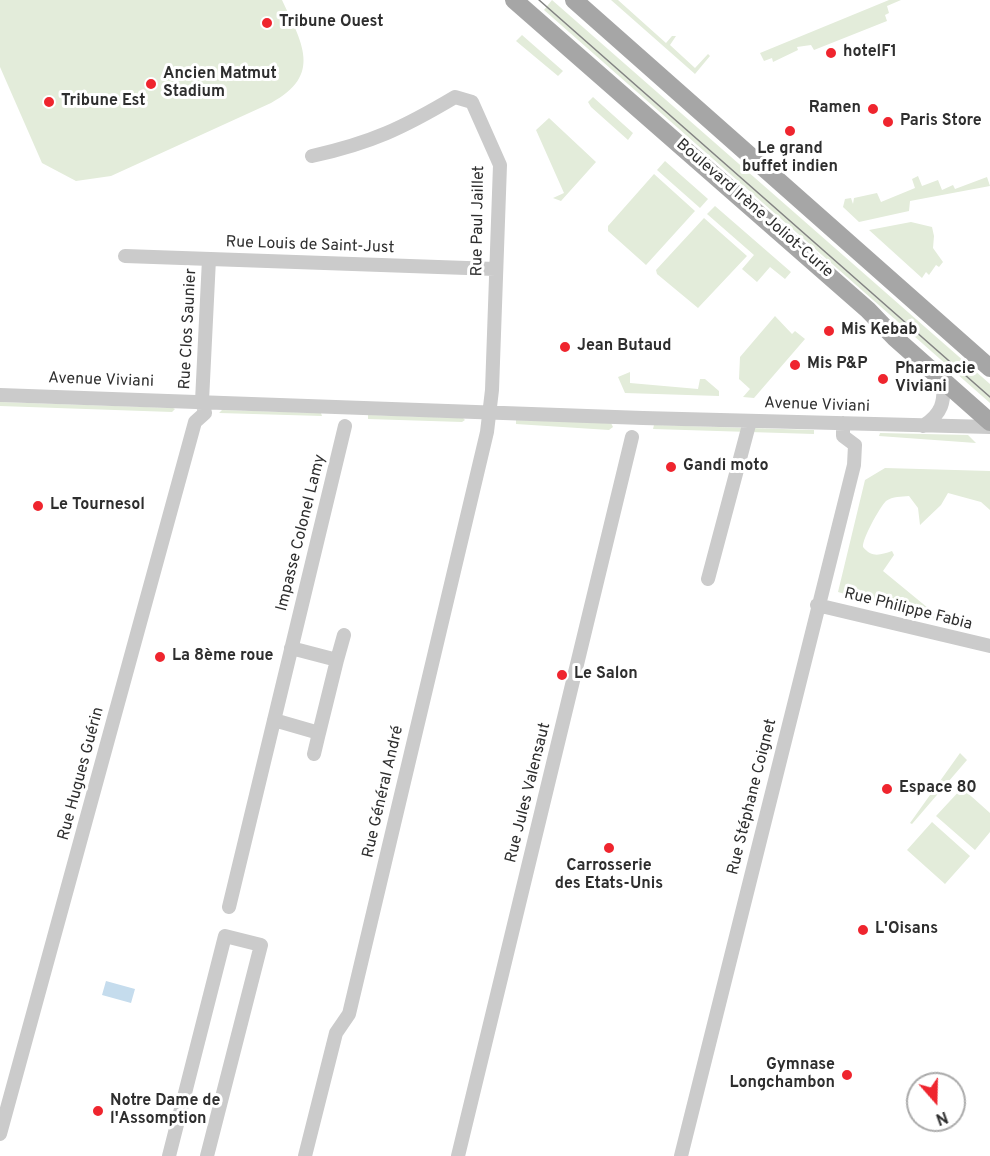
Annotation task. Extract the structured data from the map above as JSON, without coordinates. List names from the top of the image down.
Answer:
{
  "streets": {
    "main road": ["Boulevard Irène Joliot-Curie"],
    "street": [
      "Rue Paul Jaillet",
      "Rue Louis de Saint-Just",
      "Rue Clos Saunier",
      "Avenue Viviani",
      "Impasse Colonel Lamy",
      "Rue Philippe Fabia",
      "Rue Hugues Guérin",
      "Rue Général André",
      "Rue Jules Valensaut",
      "Rue Stéphane Coignet"
    ]
  },
  "crossings": [
    ["Rue Paul Jaillet", "Rue Louis de Saint-Just"],
    ["Rue Paul Jaillet", "Avenue Viviani"],
    ["Rue Paul Jaillet", "Rue Général André"],
    ["Rue Louis de Saint-Just", "Rue Clos Saunier"],
    ["Rue Clos Saunier", "Avenue Viviani"],
    ["Rue Clos Saunier", "Rue Hugues Guérin"],
    ["Avenue Viviani", "Impasse Colonel Lamy"],
    ["Avenue Viviani", "Rue Hugues Guérin"],
    ["Avenue Viviani", "Rue Général André"],
    ["Avenue Viviani", "Rue Stéphane Coignet"],
    ["Rue Philippe Fabia", "Rue Stéphane Coignet"]
  ],
  "places": [
    "Tribune Ouest",
    "hotelF1",
    "Ancien Matmut Stadium",
    "Tribune Est",
    "Ramen",
    "Paris Store",
    "Le grand buffet indien",
    "Mis Kebab",
    "Jean Butaud",
    "Mis P&P",
    "Pharmacie Viviani",
    "Gandi moto",
    "Le Tournesol",
    "La 8ème roue",
    "Le Salon",
    "Espace 80",
    "Carrosserie des Etats-Unis",
    "L'Oisans",
    "Gymnase Longchambon",
    "Notre Dame de l'Assomption"
  ],
  "north": "bottom"
}
